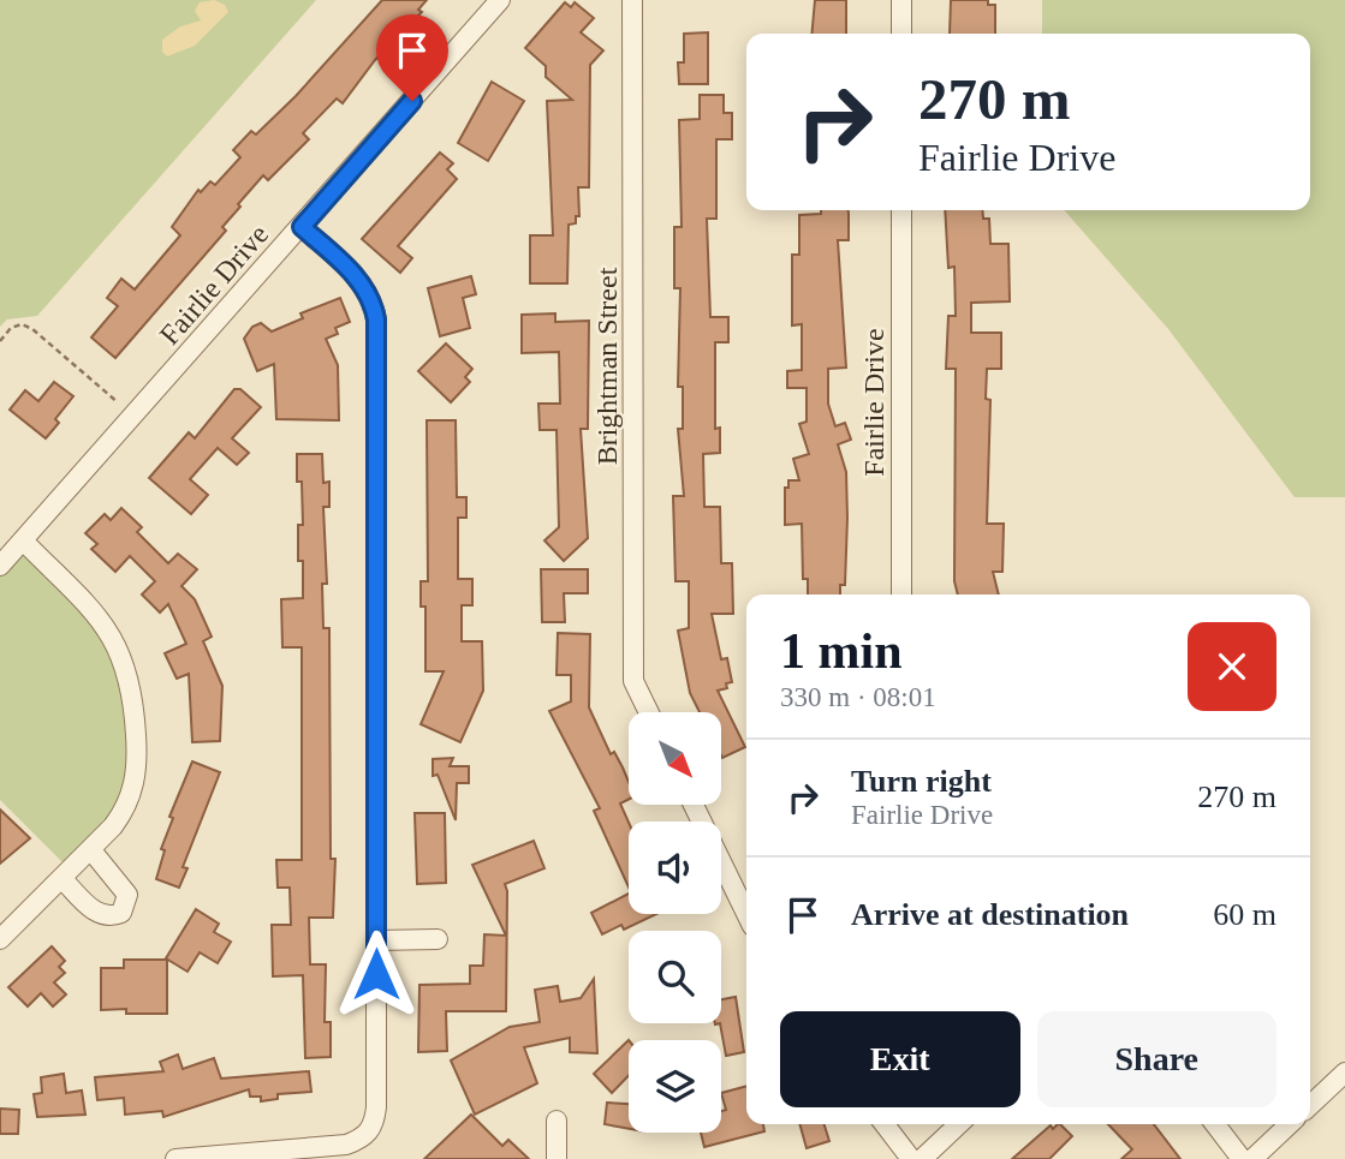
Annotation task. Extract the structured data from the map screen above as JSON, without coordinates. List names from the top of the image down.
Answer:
{
  "streets": {
    "street": ["Fairlie Drive", "Brightman Street"]
  },
  "north": "bottom right",
  "page": {
    "turn": ["270 m", "Fairlie Drive"],
    "heading": ["1 min", "330 m · 08:01"],
    "list": [
      {
        "name": "Turn right",
        "note": "Fairlie Drive",
        "value": "270 m"
      },
      {
        "name": "Arrive at destination",
        "value": "60 m"
      }
    ],
    "buttons": ["Exit", "Share"]
  }
}
